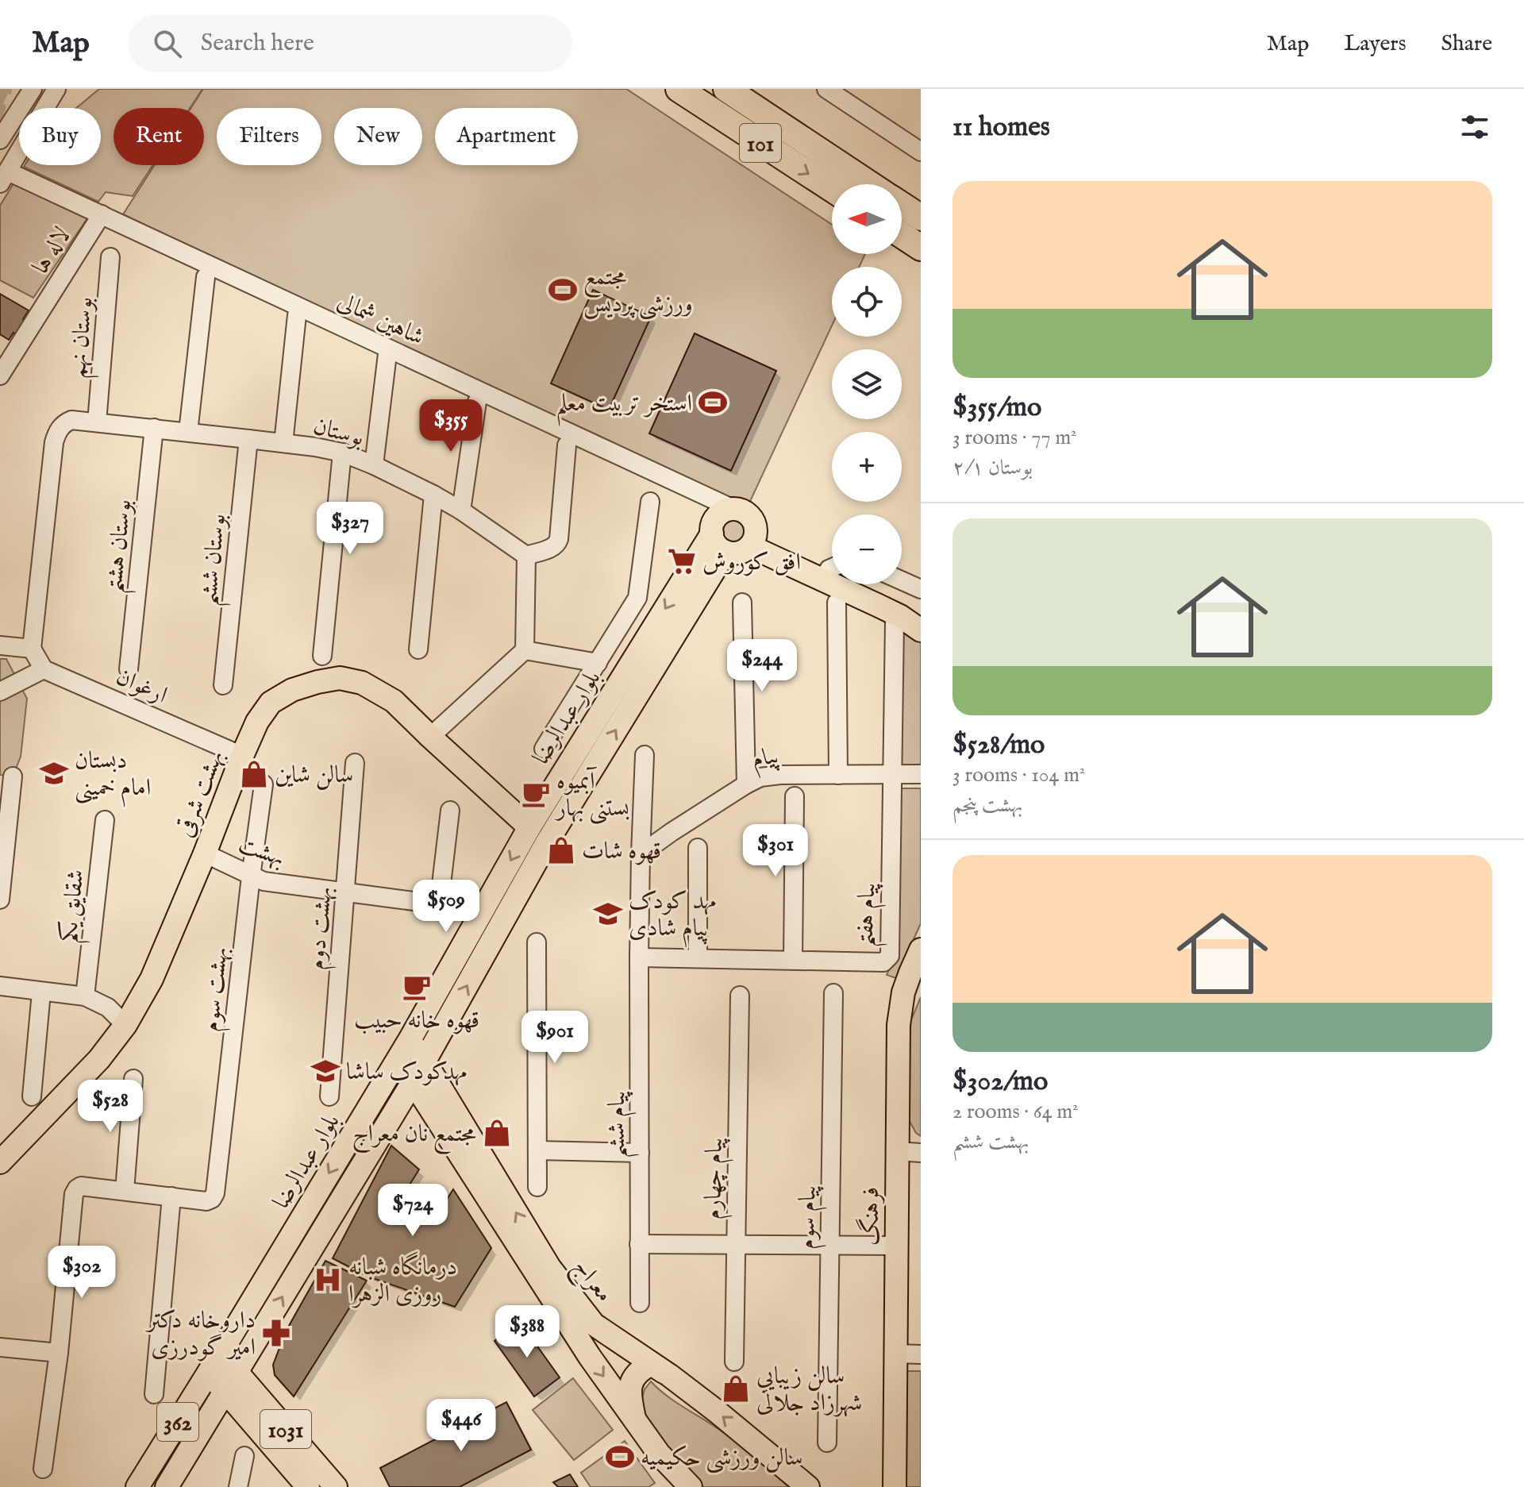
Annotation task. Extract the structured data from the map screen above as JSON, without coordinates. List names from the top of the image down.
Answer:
{
  "streets": {
    "highway": ["101"],
    "main road": [
      "بلوار عبدالرضا",
      "بهشت شرقی",
      "فرهنگ",
      "معراج",
      "362",
      "1031"
    ],
    "street": [
      "لاله ها",
      "شاهین شمالی",
      "بوستان نهم",
      "بوستان",
      "بوستان هشتم",
      "بوستان ششم",
      "ارغوان",
      "پیام",
      "بهشت",
      "شقایق یکم",
      "پیام هفتم",
      "بهشت دوم",
      "بهشت سوم",
      "پیام ششم",
      "پیام چهارم",
      "پیام سوم"
    ]
  },
  "crossings": [
    ["لاله ها", "شاهین شمالی"],
    ["شاهین شمالی", "بلوار عبدالرضا"],
    ["بوستان نهم", "بوستان"],
    ["بوستان", "بوستان هشتم"],
    ["بوستان", "بوستان ششم"],
    ["ارغوان", "بهشت شرقی"],
    ["بلوار عبدالرضا", "بهشت شرقی"],
    ["بلوار عبدالرضا", "معراج"],
    ["بلوار عبدالرضا", "1031"],
    ["پیام", "پیام هفتم"],
    ["پیام", "پیام ششم"],
    ["بهشت شرقی", "بهشت"],
    ["بهشت", "بهشت دوم"],
    ["بهشت", "بهشت سوم"],
    ["پیام هفتم", "پیام ششم"]
  ],
  "places": {
    "sports": ["مجتمع ورزشی پردیس", "استخر تربیت معلم", "سالن ورزشی حکیمیه"],
    "supermarket": ["افق کوروش"],
    "school or university": ["دبستان امام خمینی", "مهد کودک پیام شادی", "مهدکودک ساشا"],
    "shop": [
      "سالن شاین",
      "قهوه شات",
      "مجتمع نان معراج",
      "سالن زيبايي شهرزاد جلالى"
    ],
    "cafe": ["آبمیوه بستنی بهار", "قهوه خانه حبیب"],
    "hospital": ["درمانگاه شبانه روزی الزهرا"],
    "pharmacy": ["داروخانه دکتر امیر گودرزی"]
  },
  "north": "left",
  "page": {
    "header": "Map",
    "search": "Search here",
    "nav": ["Map", "Layers", "Share"],
    "heading": "11 homes",
    "chip": [
      "Buy",
      "Rent",
      "Filters",
      "New",
      "Apartment"
    ],
    "list": [
      {
        "name": "$355/mo",
        "note": "3 rooms · 77 m² · بوستان ۲/۱"
      },
      {
        "name": "$528/mo",
        "note": "3 rooms · 104 m² · بهشت پنجم"
      },
      {
        "name": "$302/mo",
        "note": "2 rooms · 64 m² · بهشت ششم"
      }
    ],
    "map_buttons": ["+", "−"],
    "price": [
      "$355",
      "$327",
      "$244",
      "$301",
      "$509",
      "$901",
      "$528",
      "$724",
      "$302",
      "$388",
      "$446"
    ]
  }
}
